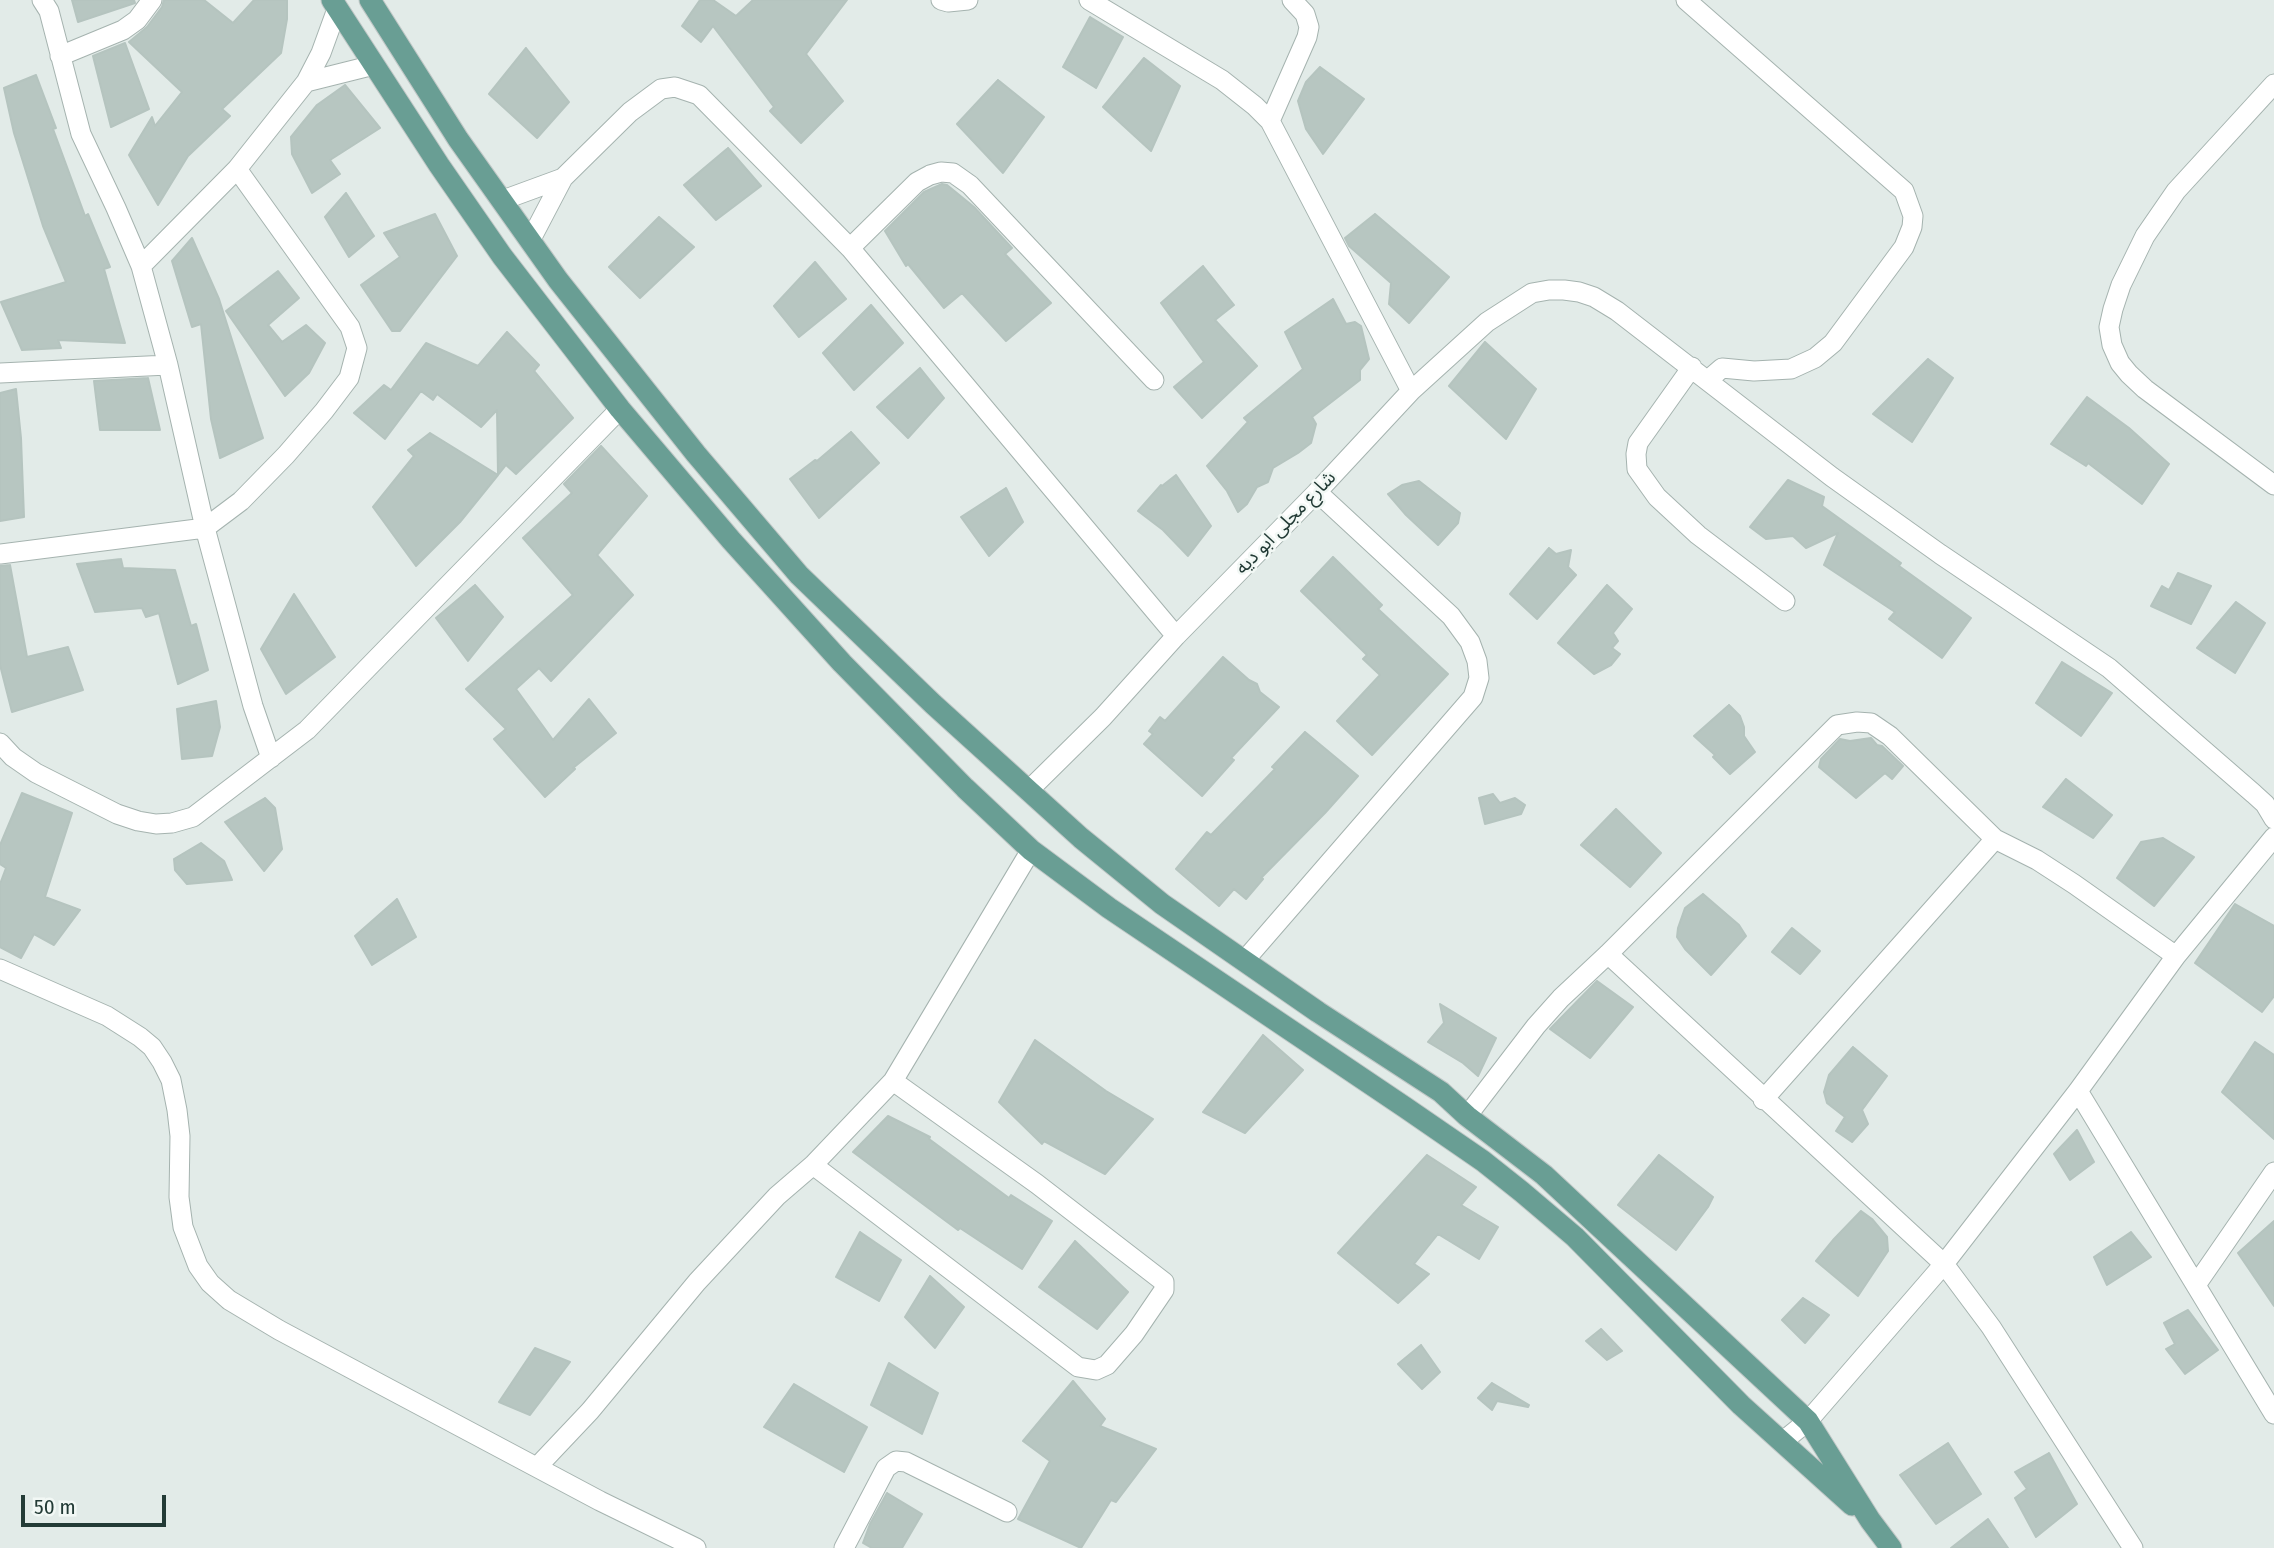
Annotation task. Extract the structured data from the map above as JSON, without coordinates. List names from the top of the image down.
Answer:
{
  "streets": {
    "street": ["شارع مجلى ابو ديه"]
  },
  "scale_bar": "50 m"
}
